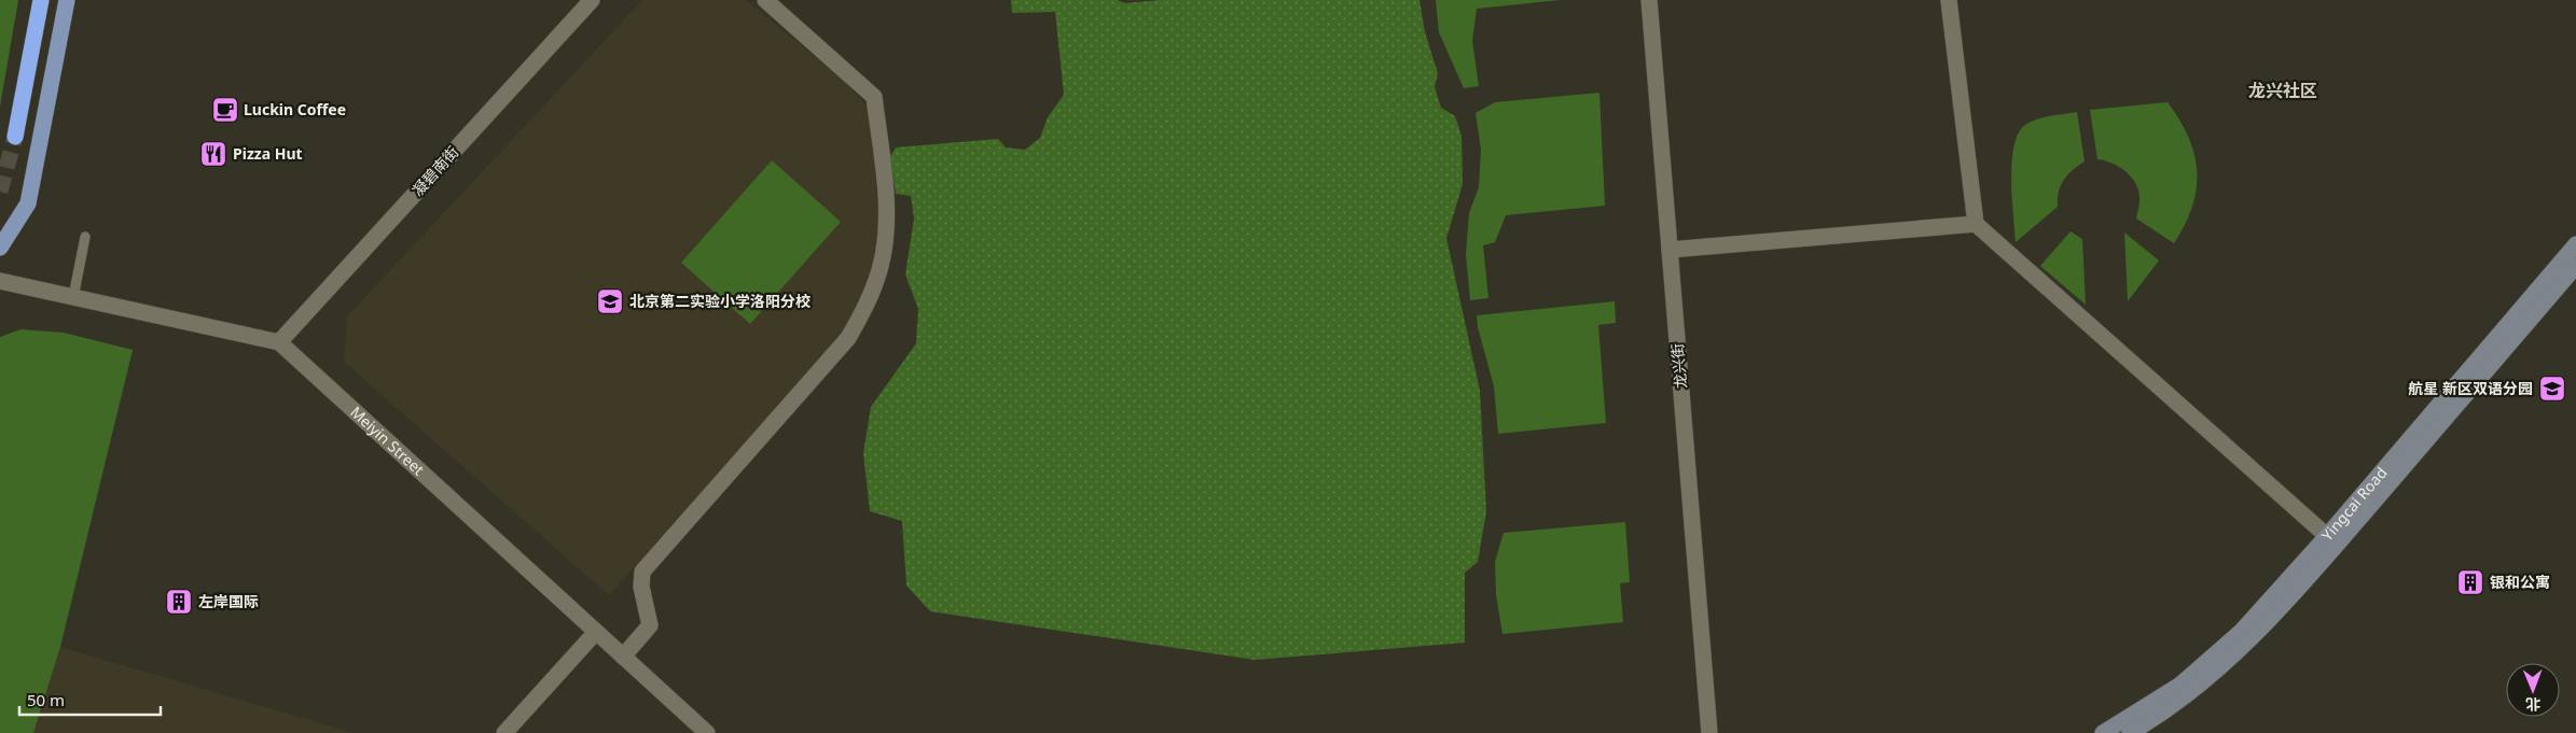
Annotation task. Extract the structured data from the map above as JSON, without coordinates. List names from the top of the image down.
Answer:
{
  "streets": {
    "main road": ["Yingcai Road"],
    "street": ["凝碧南街", "龙兴街", "Meiyin Street"]
  },
  "crossings": [
    ["凝碧南街", "Meiyin Street"]
  ],
  "districts": ["龙兴社区"],
  "places": {
    "cafe": ["Luckin Coffee"],
    "restaurant": ["Pizza Hut"],
    "school or university": ["北京第二实验小学洛阳分校", "航星 新区双语分园"],
    "building": ["银和公寓", "左岸国际"]
  },
  "scale_bar": "50 m",
  "north": "bottom"
}
